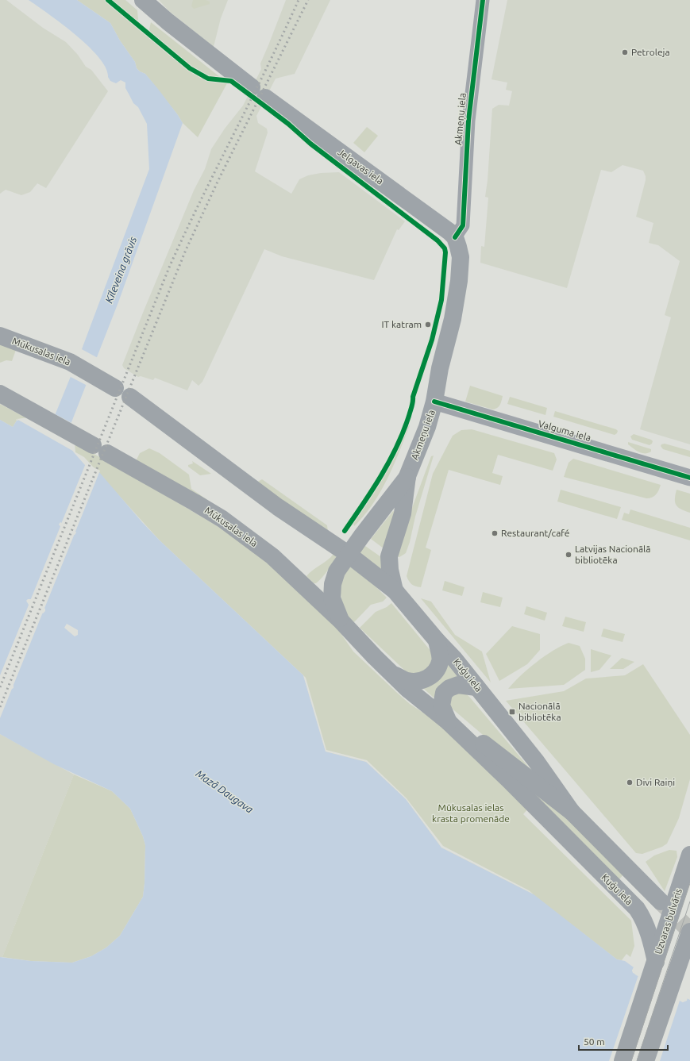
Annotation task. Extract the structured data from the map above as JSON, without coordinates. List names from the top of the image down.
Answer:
{
  "streets": {
    "main road": [
      "Akmeņu iela",
      "Jelgavas iela",
      "Mūkusalas iela",
      "Kuģu iela",
      "Uzvaras bulvāris"
    ],
    "street": ["Valguma iela"]
  },
  "crossings": [
    ["Akmeņu iela", "Jelgavas iela"],
    ["Akmeņu iela", "Mūkusalas iela"],
    ["Akmeņu iela", "Valguma iela"],
    ["Akmeņu iela", "Kuģu iela"],
    ["Mūkusalas iela", "Kuģu iela"],
    ["Kuģu iela", "Uzvaras bulvāris"]
  ],
  "water": ["Kīleveina grāvis", "Mazā Daugava"],
  "parks": ["Mūkusalas ielas krasta promenāde"],
  "places": {
    "other": [
      "Petroleja",
      "IT katram",
      "Restaurant/café",
      "Latvijas Nacionālā bibliotēka",
      "Divi Raiņi"
    ],
    "transit": ["Nacionālā bibliotēka"]
  },
  "scale_bar": "50 m"
}
